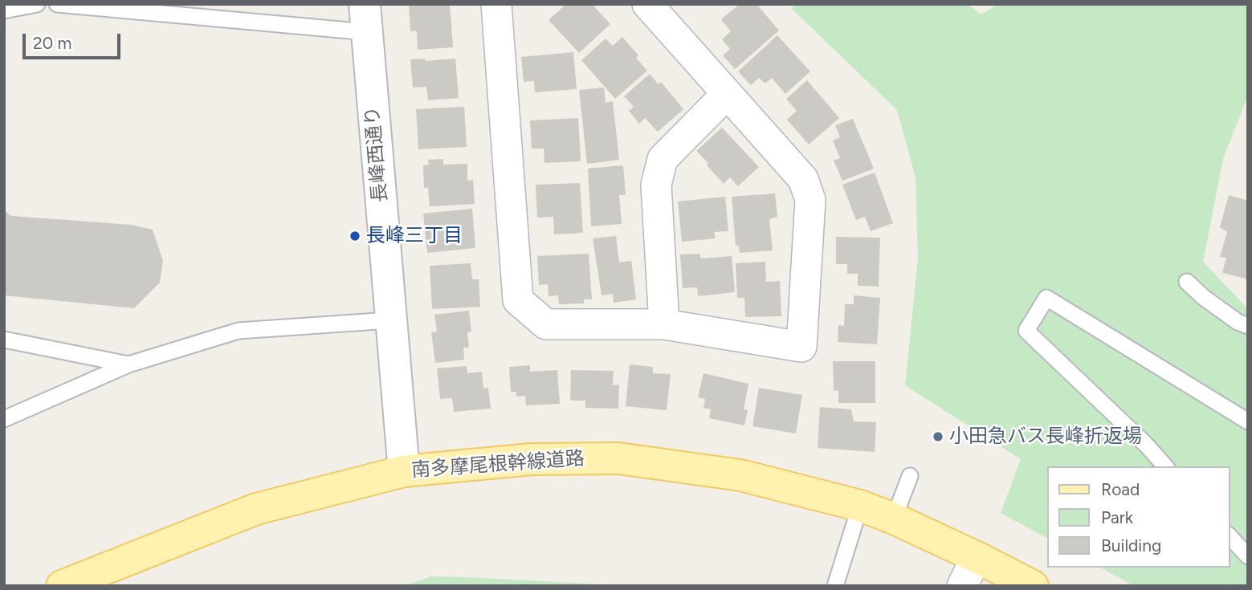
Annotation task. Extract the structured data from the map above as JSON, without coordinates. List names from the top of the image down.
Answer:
{
  "streets": {
    "main road": ["南多摩尾根幹線道路"],
    "street": ["長峰西通り"]
  },
  "crossings": [
    ["長峰西通り", "南多摩尾根幹線道路"]
  ],
  "places": ["長峰三丁目", "小田急バス長峰折返場"],
  "legend": ["Road", "Park", "Building"],
  "scale_bar": "20 m"
}
